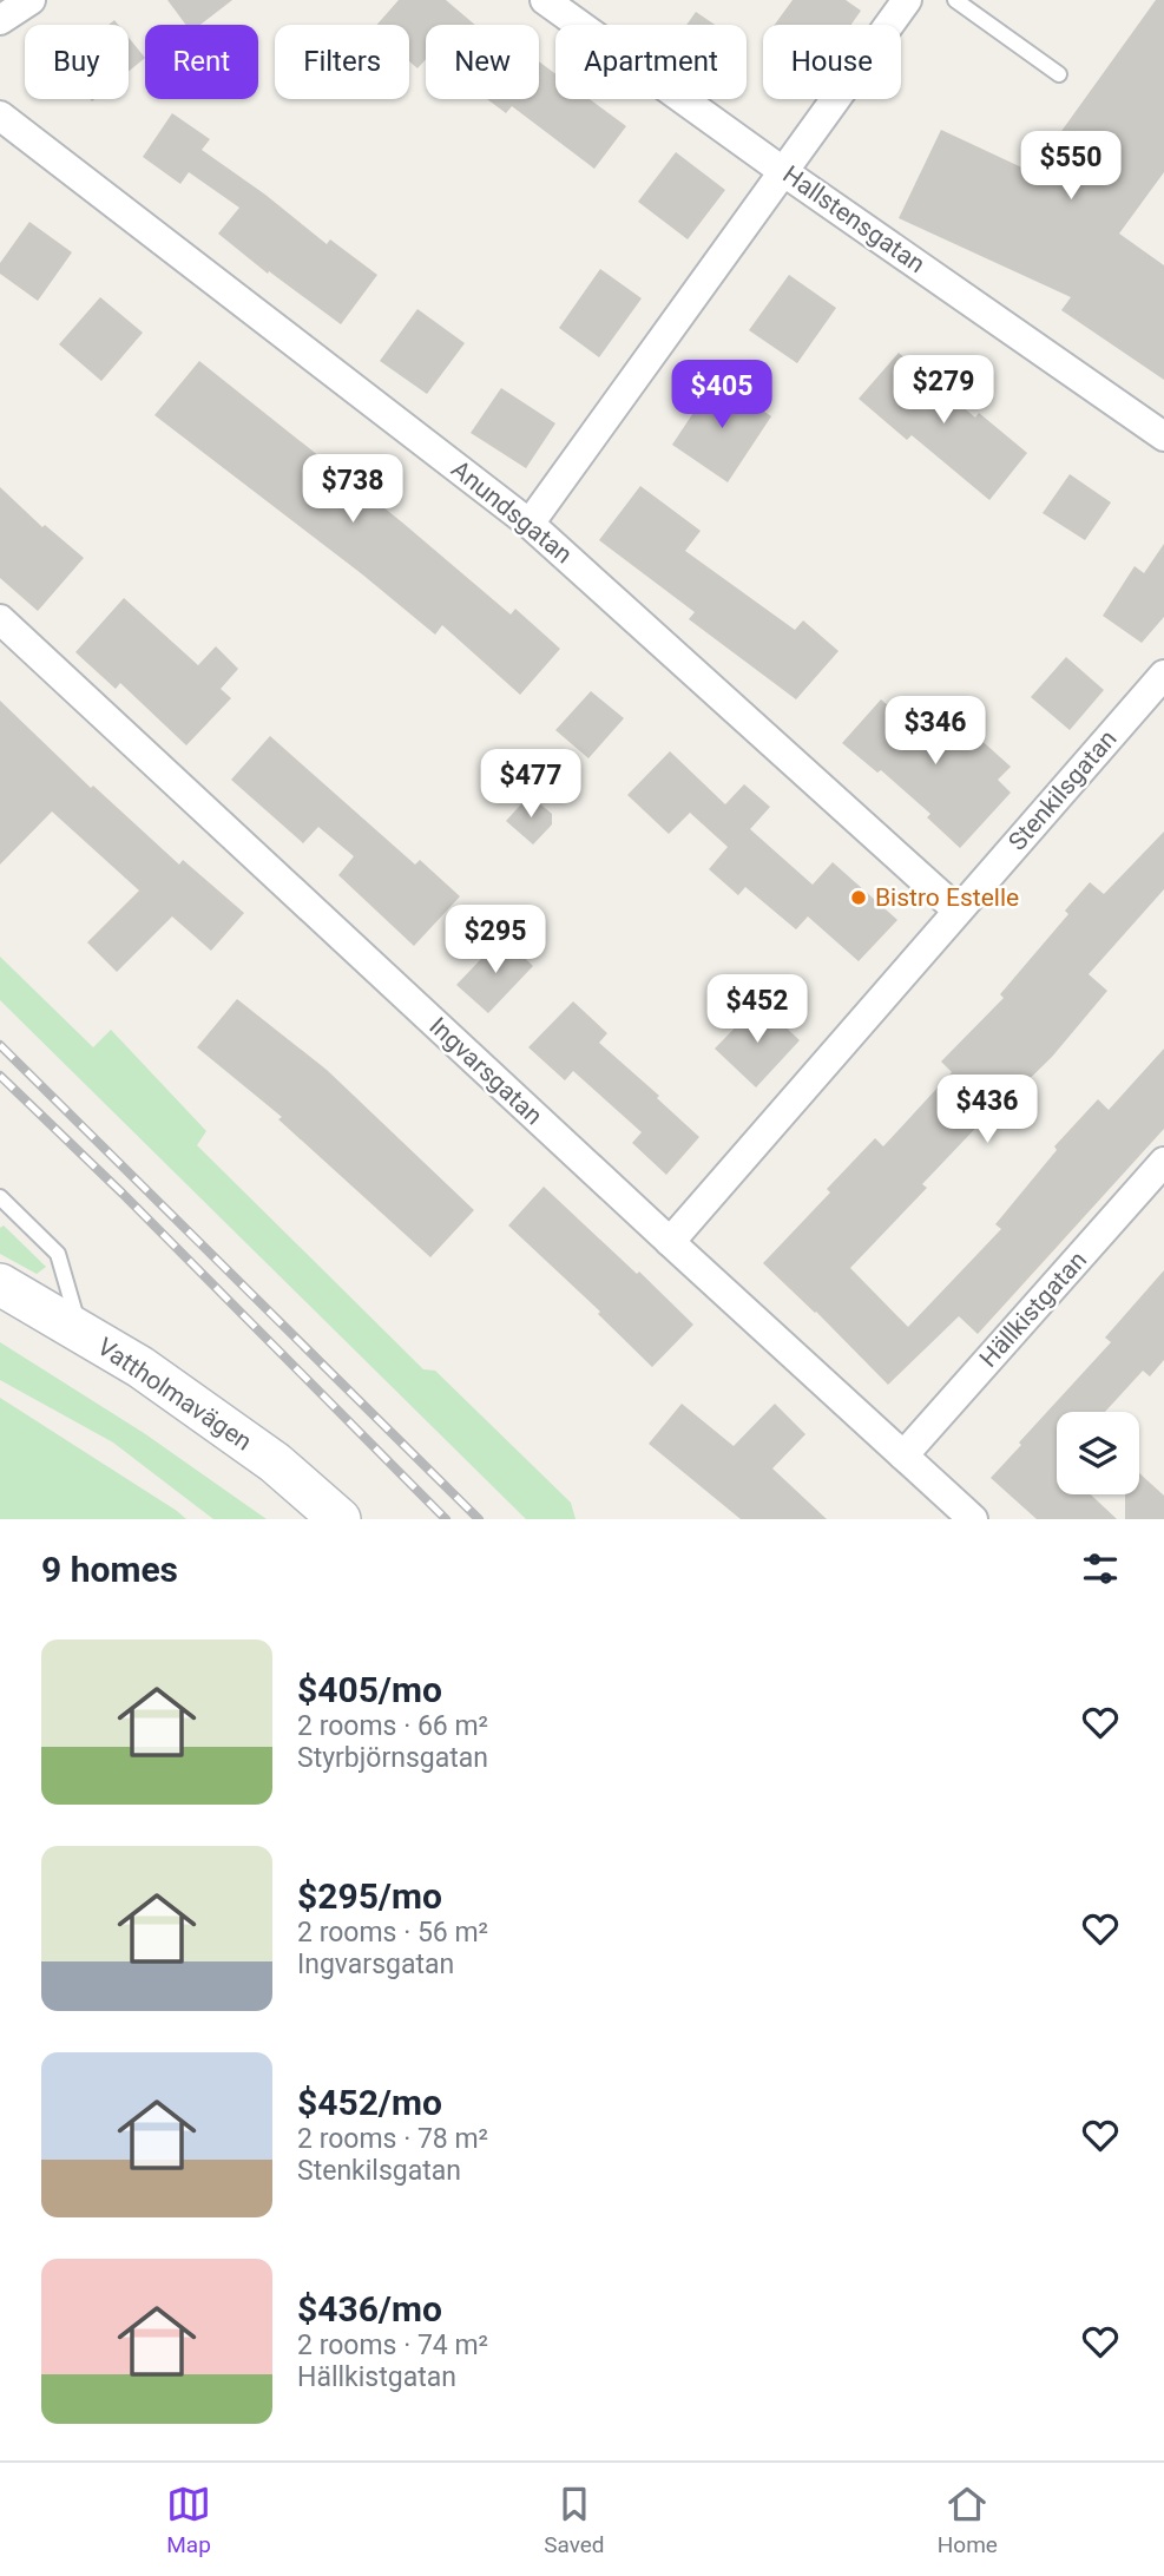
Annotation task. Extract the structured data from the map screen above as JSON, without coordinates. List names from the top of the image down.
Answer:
{
  "streets": {
    "main road": ["Vattholmavägen"],
    "street": [
      "Hallstensgatan",
      "Anundsgatan",
      "Stenkilsgatan",
      "Ingvarsgatan",
      "Hällkistgatan"
    ]
  },
  "crossings": [
    ["Anundsgatan", "Stenkilsgatan"],
    ["Stenkilsgatan", "Ingvarsgatan"],
    ["Ingvarsgatan", "Hällkistgatan"]
  ],
  "places": ["Bistro Estelle"],
  "page": {
    "chip": [
      "Buy",
      "Rent",
      "Filters",
      "New",
      "Apartment",
      "House"
    ],
    "price": [
      "$550",
      "$279",
      "$405",
      "$738",
      "$346",
      "$477",
      "$295",
      "$452",
      "$436"
    ],
    "heading": "9 homes",
    "list": [
      {
        "name": "$405/mo",
        "note": "2 rooms · 66 m² · Styrbjörnsgatan"
      },
      {
        "name": "$295/mo",
        "note": "2 rooms · 56 m² · Ingvarsgatan"
      },
      {
        "name": "$452/mo",
        "note": "2 rooms · 78 m² · Stenkilsgatan"
      },
      {
        "name": "$436/mo",
        "note": "2 rooms · 74 m² · Hällkistgatan"
      }
    ],
    "tabs": ["Map", "Saved", "Home"]
  }
}
